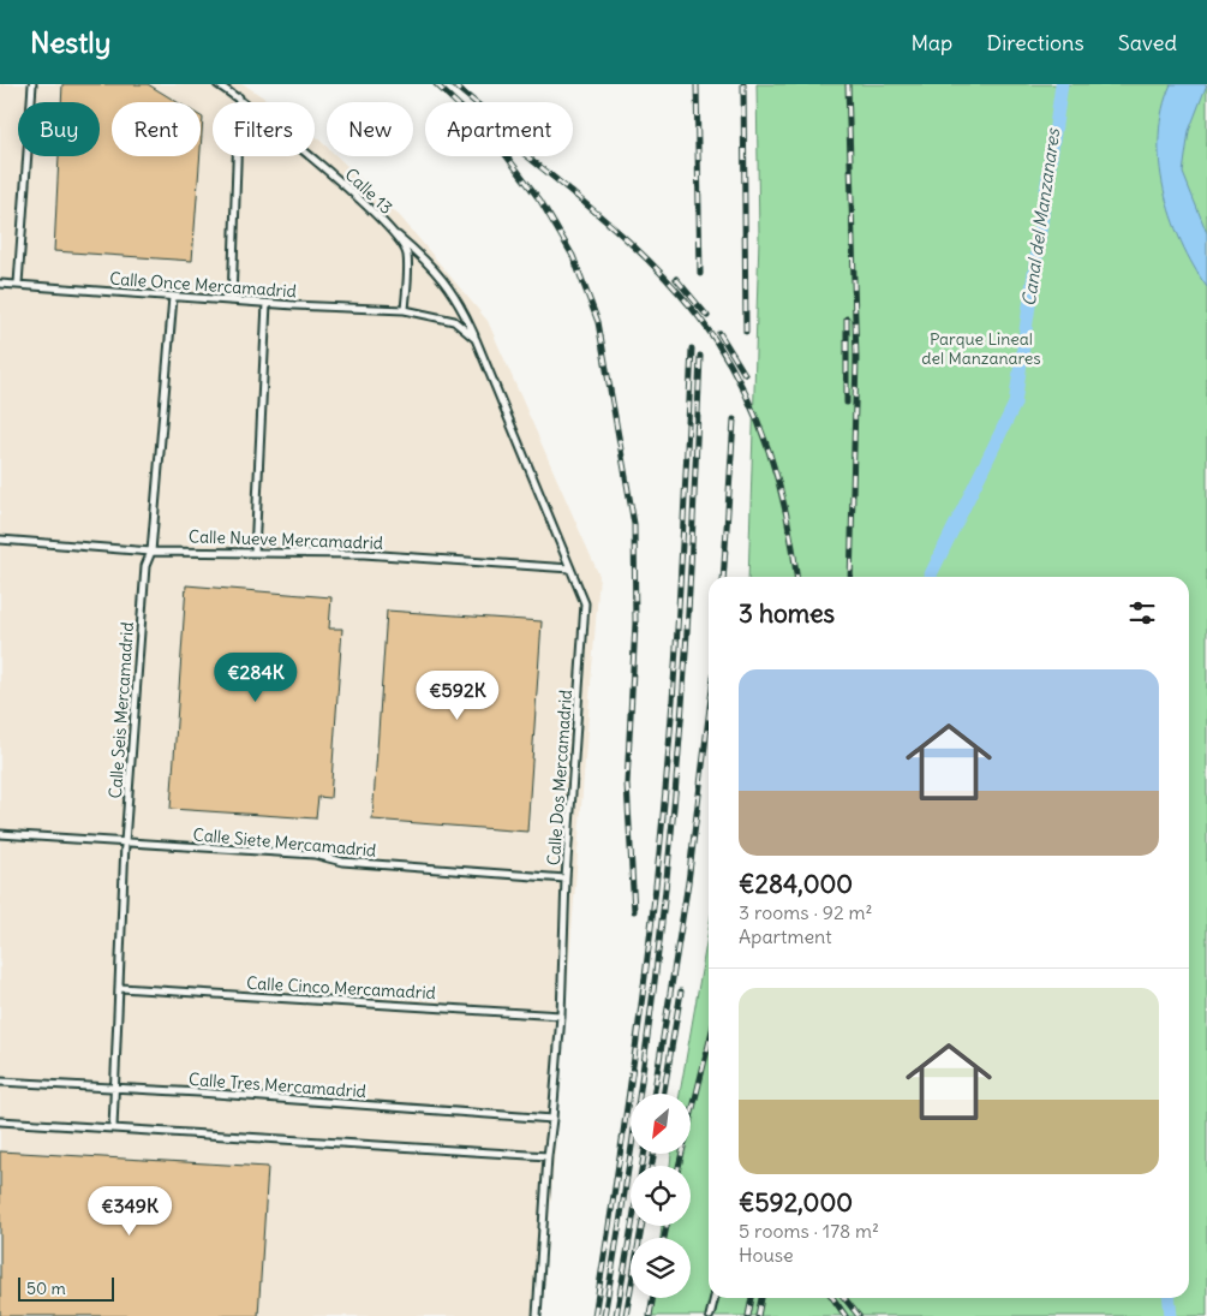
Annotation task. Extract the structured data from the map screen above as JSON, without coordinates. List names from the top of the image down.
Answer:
{
  "streets": {
    "lane": [
      "Calle 13",
      "Calle Once Mercamadrid",
      "Calle Nueve Mercamadrid",
      "Calle Seis Mercamadrid",
      "Calle Dos Mercamadrid",
      "Calle Siete Mercamadrid",
      "Calle Cinco Mercamadrid",
      "Calle Tres Mercamadrid"
    ]
  },
  "crossings": [
    ["Calle 13", "Calle Once Mercamadrid"],
    ["Calle 13", "Calle Dos Mercamadrid"],
    ["Calle Once Mercamadrid", "Calle Seis Mercamadrid"],
    ["Calle Once Mercamadrid", "Calle Dos Mercamadrid"],
    ["Calle Nueve Mercamadrid", "Calle Seis Mercamadrid"],
    ["Calle Nueve Mercamadrid", "Calle Dos Mercamadrid"],
    ["Calle Seis Mercamadrid", "Calle Siete Mercamadrid"],
    ["Calle Seis Mercamadrid", "Calle Cinco Mercamadrid"],
    ["Calle Seis Mercamadrid", "Calle Tres Mercamadrid"],
    ["Calle Dos Mercamadrid", "Calle Siete Mercamadrid"],
    ["Calle Dos Mercamadrid", "Calle Cinco Mercamadrid"],
    ["Calle Dos Mercamadrid", "Calle Tres Mercamadrid"]
  ],
  "water": ["Canal del Manzanares"],
  "parks": ["Parque Lineal del Manzanares"],
  "scale_bar": "50 m",
  "north": "bottom left",
  "page": {
    "header": "Nestly",
    "nav": ["Map", "Directions", "Saved"],
    "chip": [
      "Buy",
      "Rent",
      "Filters",
      "New",
      "Apartment"
    ],
    "heading": "3 homes",
    "list": [
      {
        "name": "€284,000",
        "note": "3 rooms · 92 m² · Apartment"
      },
      {
        "name": "€592,000",
        "note": "5 rooms · 178 m² · House"
      }
    ],
    "price": ["€284K", "€592K", "€349K"],
    "scale": "50 m"
  }
}
